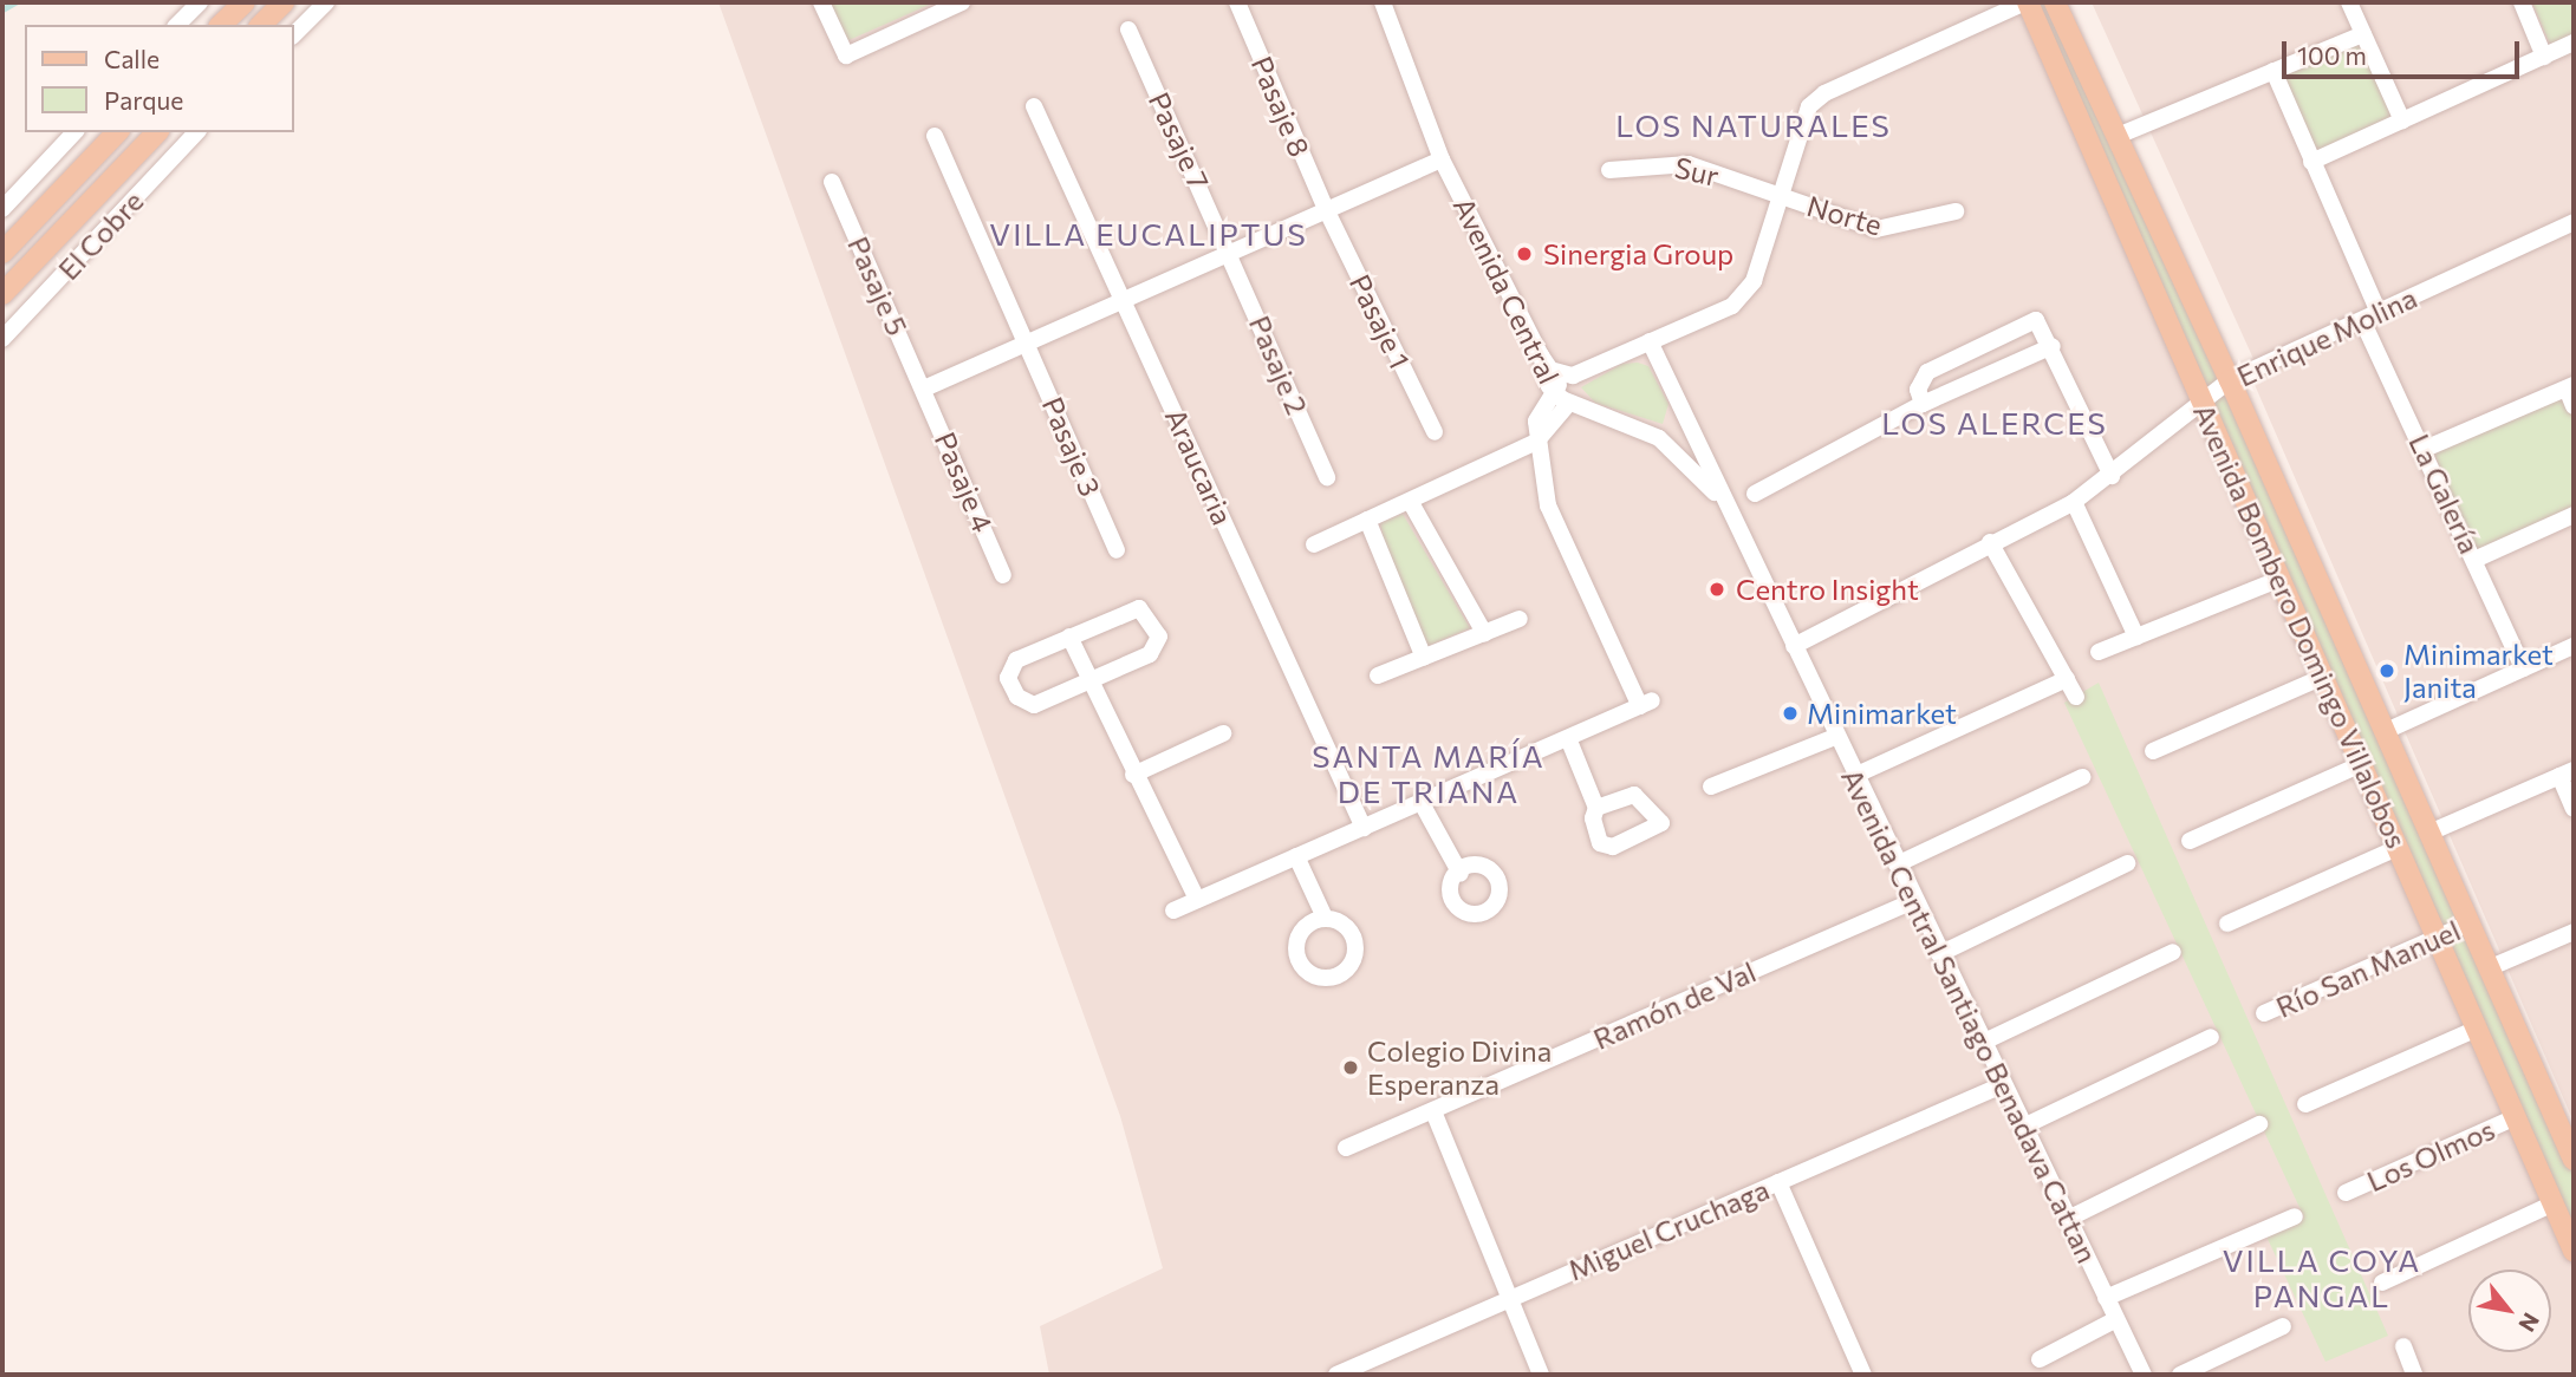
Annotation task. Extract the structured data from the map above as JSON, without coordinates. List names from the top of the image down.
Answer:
{
  "streets": {
    "main road": ["Avenida Bombero Domingo Villalobos"],
    "street": [
      "Pasaje 8",
      "Pasaje 7",
      "Sur",
      "Norte",
      "El Cobre",
      "Pasaje 5",
      "Avenida Central",
      "Pasaje 1",
      "Enrique Molina",
      "Pasaje 2",
      "Pasaje 3",
      "Araucaria",
      "Pasaje 4",
      "La Galería",
      "Río San Manuel",
      "Ramón de Val",
      "Avenida Central Santiago Benadava Cattan",
      "Los Olmos",
      "Miguel Cruchaga"
    ]
  },
  "crossings": [
    ["Pasaje 8", "Pasaje 1"],
    ["Pasaje 7", "Pasaje 2"],
    ["Sur", "Norte"],
    ["Pasaje 5", "Pasaje 4"],
    ["Avenida Central", "Avenida Central Santiago Benadava Cattan"],
    ["Enrique Molina", "La Galería"],
    ["Enrique Molina", "Avenida Bombero Domingo Villalobos"],
    ["Enrique Molina", "Avenida Central Santiago Benadava Cattan"],
    ["Avenida Bombero Domingo Villalobos", "Río San Manuel"],
    ["Avenida Bombero Domingo Villalobos", "Los Olmos"],
    ["Ramón de Val", "Avenida Central Santiago Benadava Cattan"],
    ["Avenida Central Santiago Benadava Cattan", "Miguel Cruchaga"]
  ],
  "districts": [
    "LOS NATURALES",
    "VILLA EUCALIPTUS",
    "LOS ALERCES",
    "SANTA MARÍA DE TRIANA",
    "VILLA COYA PANGAL"
  ],
  "places": [
    "Sinergia Group",
    "Centro Insight",
    "Minimarket Janita",
    "Minimarket",
    "Colegio Divina Esperanza"
  ],
  "legend": ["Calle", "Parque"],
  "scale_bar": "100 m",
  "north": "bottom right"
}
